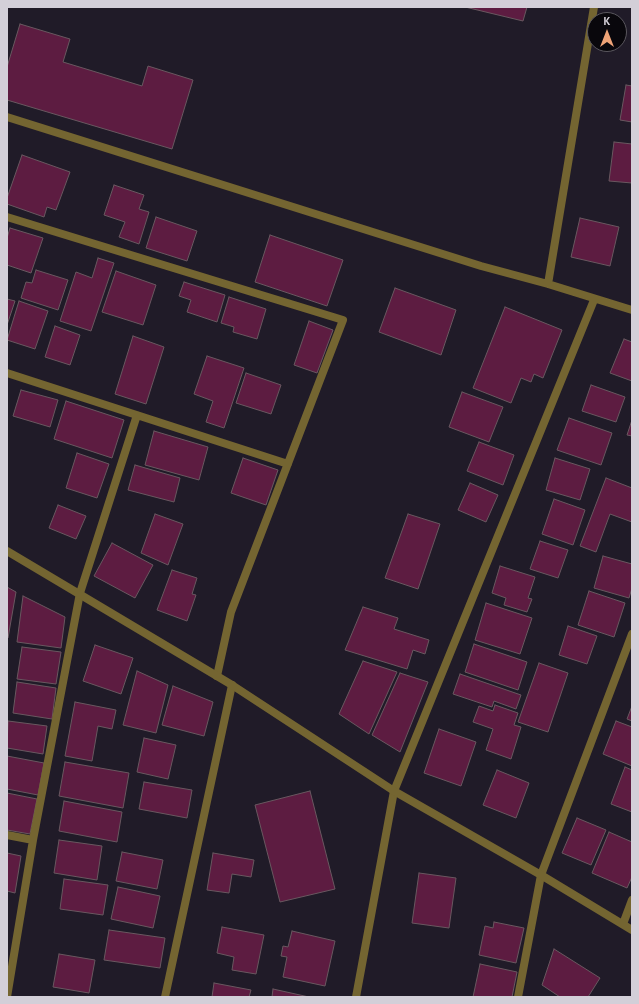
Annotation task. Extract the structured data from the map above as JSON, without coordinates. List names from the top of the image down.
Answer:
{
  "north": "top"
}
